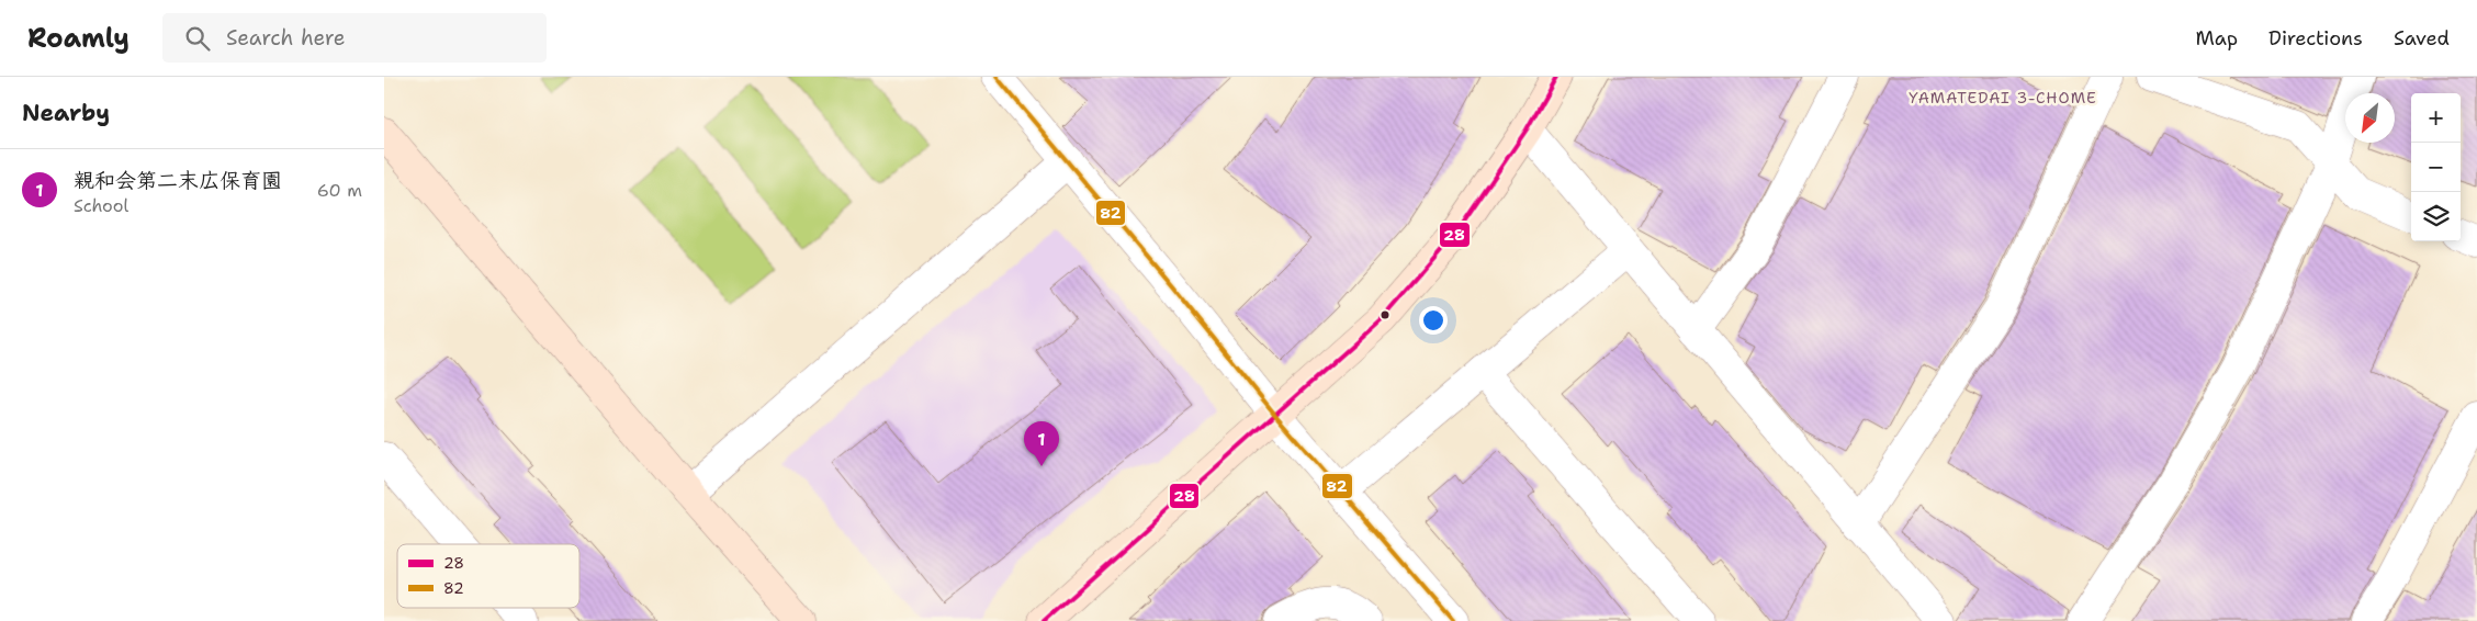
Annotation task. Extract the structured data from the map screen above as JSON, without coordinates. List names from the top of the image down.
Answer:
{
  "districts": ["YAMATEDAI 3-CHOME"],
  "lines": ["transit line 28", "transit line 82"],
  "legend": ["28", "82"],
  "north": "bottom left",
  "page": {
    "header": "Roamly",
    "search": "Search here",
    "nav": ["Map", "Directions", "Saved"],
    "heading": "Nearby",
    "map_buttons": ["+", "−"],
    "list": [
      {
        "mark": "1",
        "name": "親和会第二末広保育園",
        "note": "School",
        "value": "60 m"
      }
    ],
    "pins": "1"
  }
}
